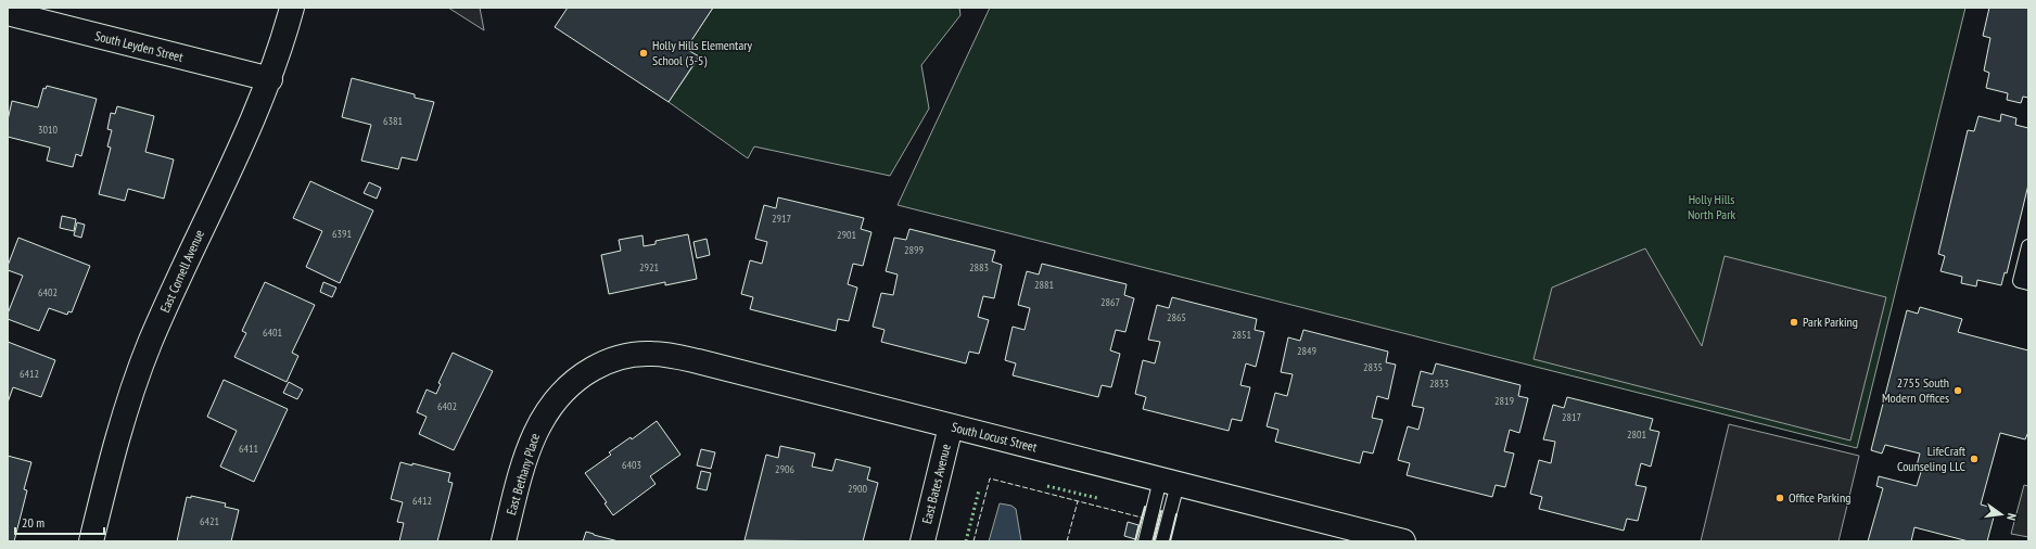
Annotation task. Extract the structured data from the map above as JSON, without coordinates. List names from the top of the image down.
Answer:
{
  "streets": {
    "street": [
      "South Leyden Street",
      "East Cornell Avenue",
      "South Locust Street",
      "East Bethany Place",
      "East Bates Avenue"
    ]
  },
  "crossings": [
    ["South Leyden Street", "East Cornell Avenue"],
    ["South Locust Street", "East Bethany Place"],
    ["South Locust Street", "East Bates Avenue"]
  ],
  "parks": ["Holly Hills North Park"],
  "places": [
    "Holly Hills Elementary School (3-5)",
    "Park Parking",
    "2755 South Modern Offices",
    "LifeCraft Counseling LLC",
    "Office Parking"
  ],
  "house_numbers": [
    "6381",
    "3010",
    "2917",
    "6391",
    "2901",
    "2899",
    "2921",
    "2883",
    "2881",
    "6402",
    "2867",
    "2865",
    "6401",
    "2851",
    "2849",
    "2835",
    "6412",
    "2833",
    "2819",
    "6402",
    "2817",
    "2801",
    "6411",
    "6403",
    "2906",
    "2900",
    "6412",
    "6421"
  ],
  "scale_bar": "20 m",
  "north": "right"
}
